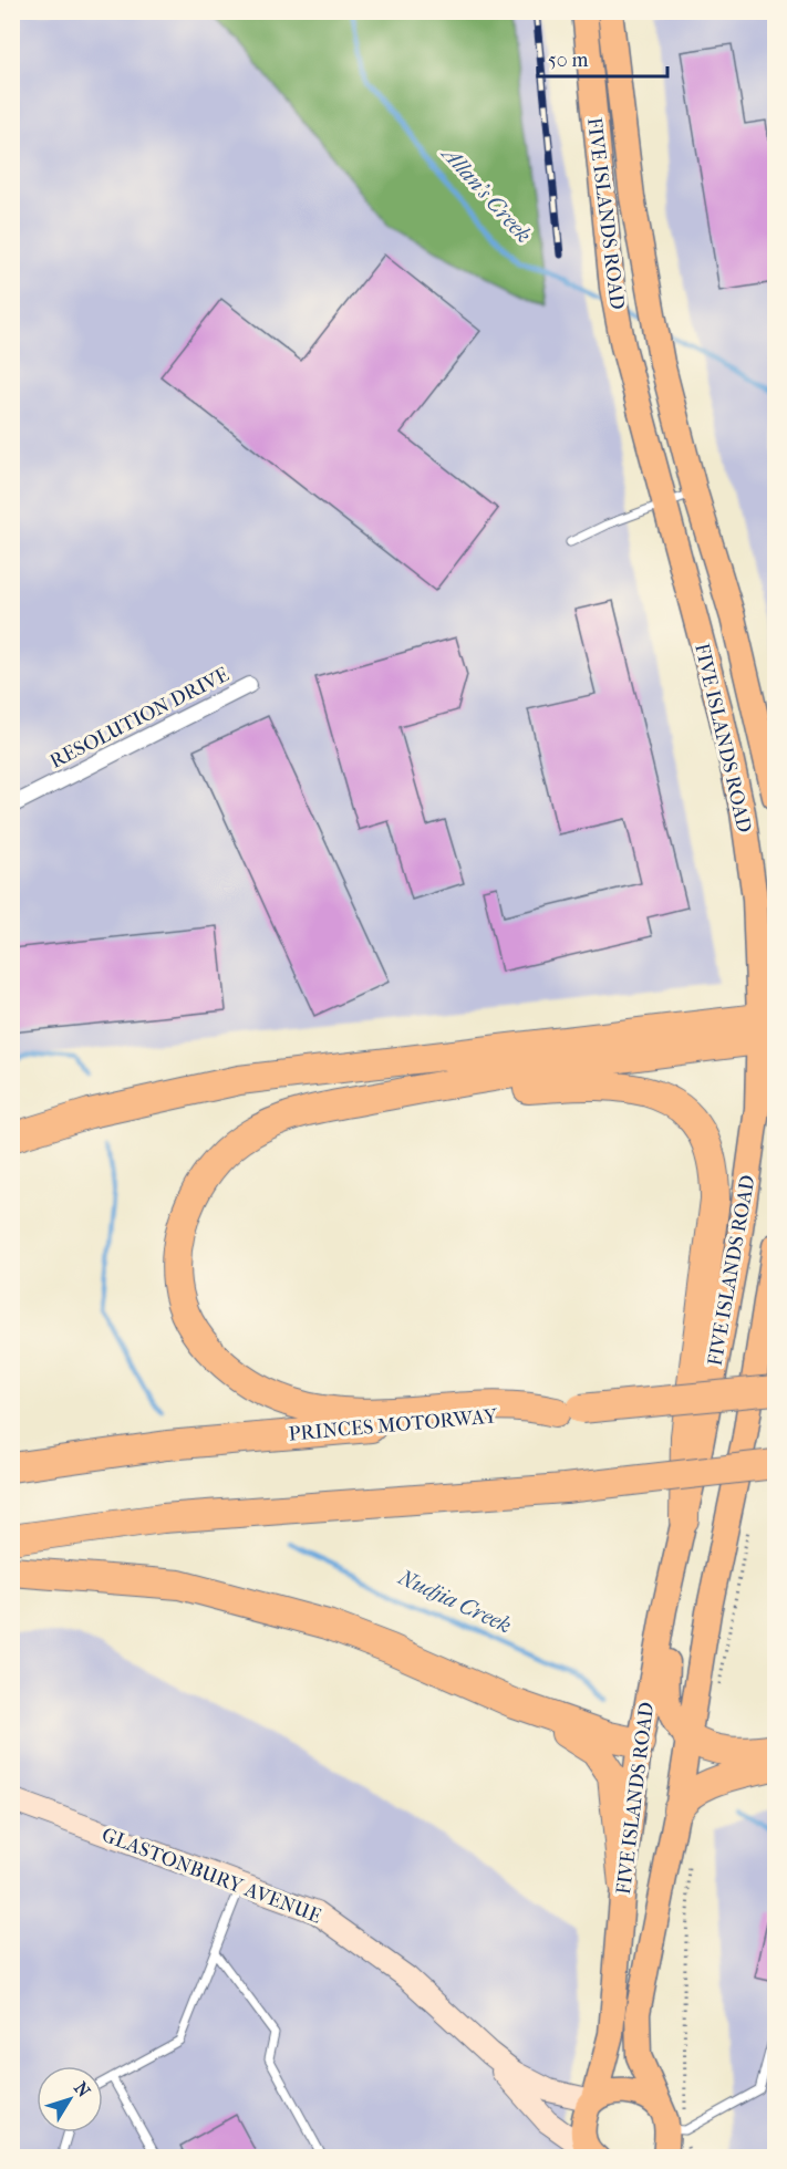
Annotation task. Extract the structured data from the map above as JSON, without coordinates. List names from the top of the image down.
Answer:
{
  "streets": {
    "highway": ["PRINCES MOTORWAY"],
    "main road": ["FIVE ISLANDS ROAD", "GLASTONBURY AVENUE"],
    "street": ["RESOLUTION DRIVE"]
  },
  "crossings": [
    ["FIVE ISLANDS ROAD", "GLASTONBURY AVENUE"]
  ],
  "water": ["Allan's Creek", "Nudjia Creek"],
  "scale_bar": "50 m",
  "north": "top right"
}
